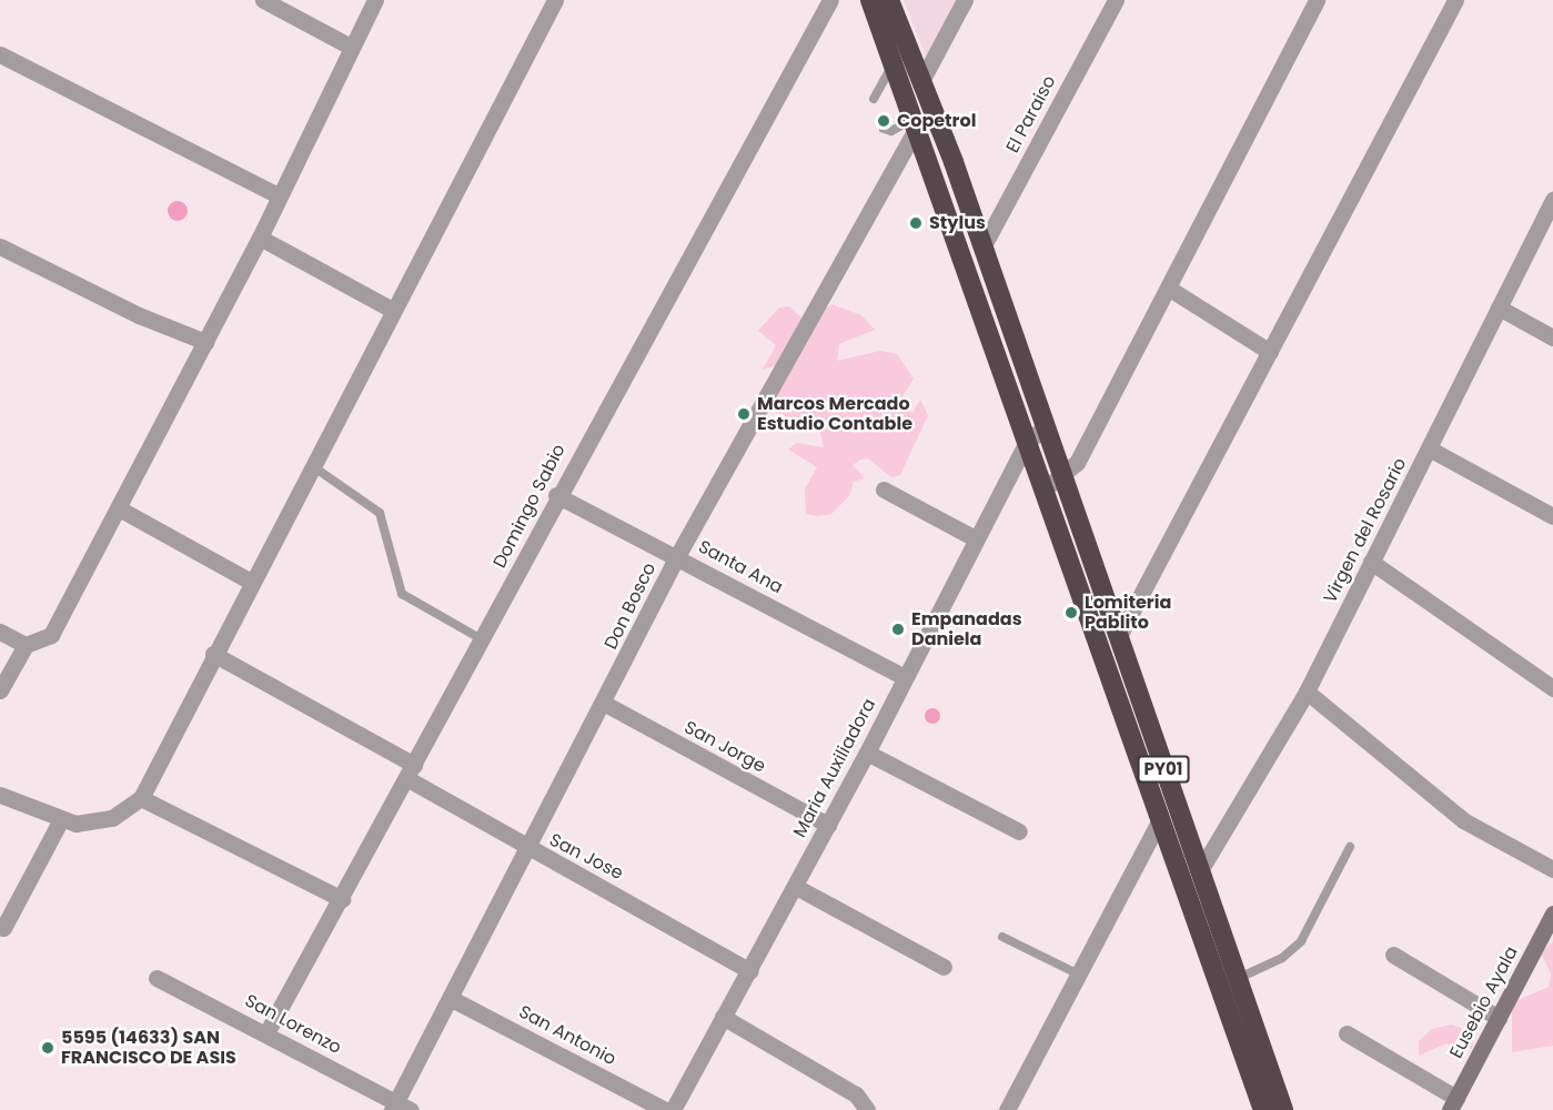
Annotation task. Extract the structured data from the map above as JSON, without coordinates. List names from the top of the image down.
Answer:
{
  "streets": {
    "highway": ["PY01"],
    "main road": ["Eusebio Ayala"],
    "street": [
      "El Paraiso",
      "Domingo Sabio",
      "Virgen del Rosario",
      "Santa Ana",
      "Don Bosco",
      "San Jorge",
      "Maria Auxiliadora",
      "San Jose",
      "San Lorenzo",
      "San Antonio"
    ]
  },
  "crossings": [
    ["El Paraiso", "PY01"],
    ["Domingo Sabio", "Santa Ana"],
    ["Domingo Sabio", "San Jose"],
    ["Domingo Sabio", "San Lorenzo"],
    ["Virgen del Rosario", "PY01"],
    ["Santa Ana", "Don Bosco"],
    ["Santa Ana", "Maria Auxiliadora"],
    ["Don Bosco", "San Jorge"],
    ["Don Bosco", "PY01"],
    ["Don Bosco", "San Jose"],
    ["Don Bosco", "San Lorenzo"],
    ["Don Bosco", "San Antonio"],
    ["San Jorge", "Maria Auxiliadora"],
    ["Maria Auxiliadora", "PY01"],
    ["Maria Auxiliadora", "San Jose"]
  ],
  "places": [
    "Copetrol",
    "Stylus",
    "Marcos Mercado Estudio Contable",
    "Lomiteria Pablito",
    "Empanadas Daniela",
    "5595 (14633) SAN FRANCISCO DE ASIS"
  ]
}
